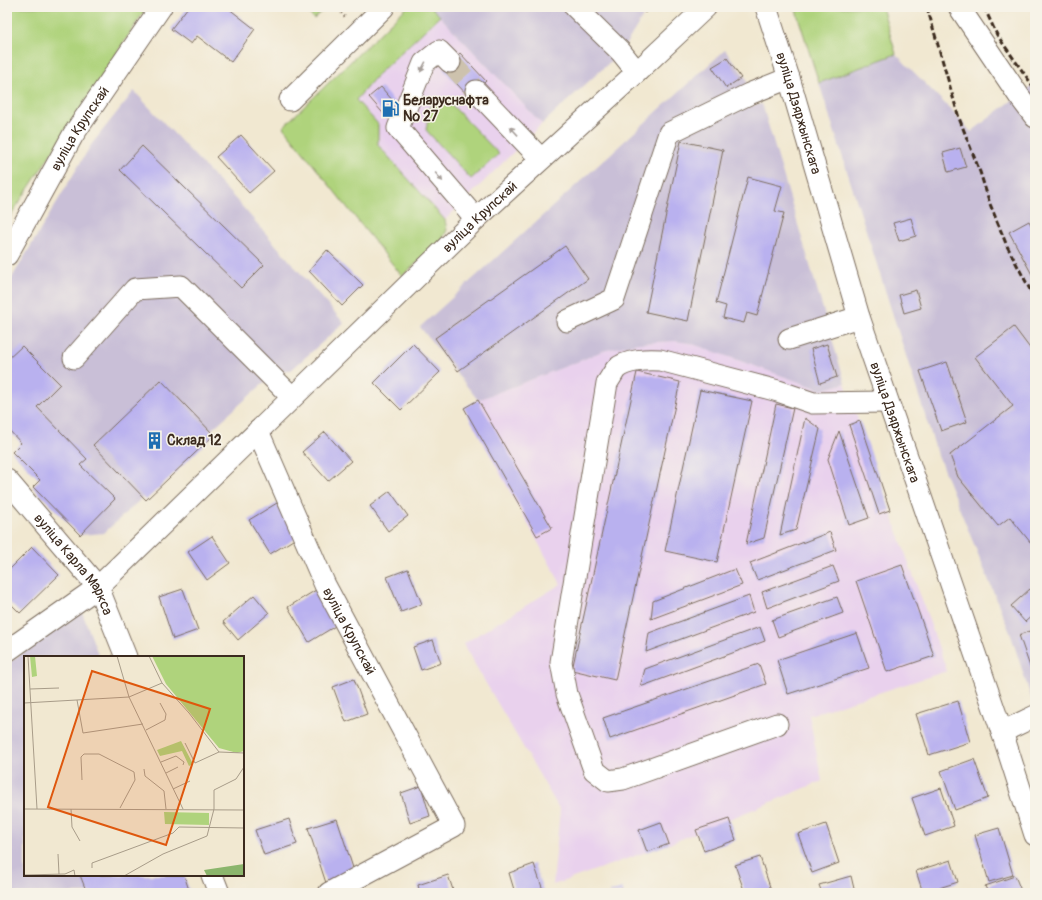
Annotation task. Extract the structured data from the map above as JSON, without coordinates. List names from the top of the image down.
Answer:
{
  "streets": {
    "street": ["вуліца Дзяржынскага", "вуліца Крупскай", "вуліца Карла Маркса"]
  },
  "crossings": [
    ["вуліца Крупскай", "вуліца Карла Маркса"]
  ],
  "places": {
    "fuel station": ["Беларуснафта № 27"],
    "building": ["Склад 12"]
  }
}
